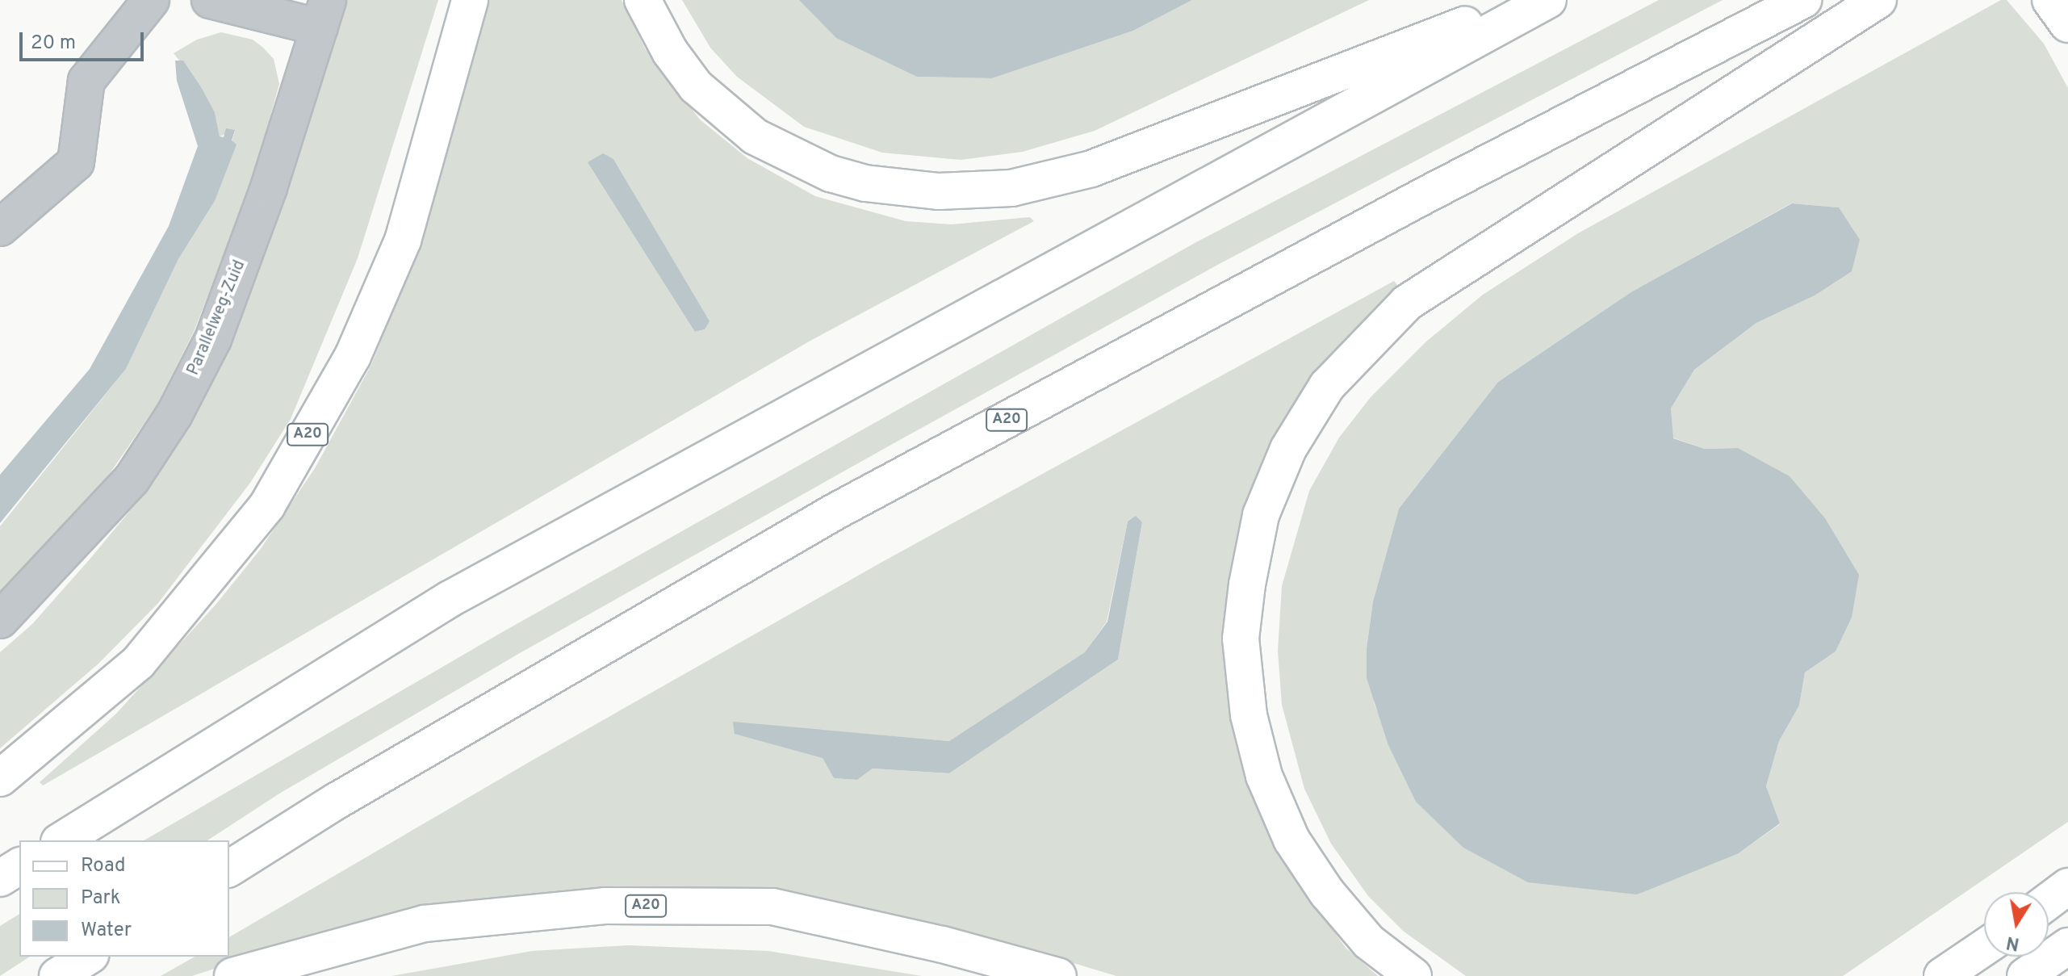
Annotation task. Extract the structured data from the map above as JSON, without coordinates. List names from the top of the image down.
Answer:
{
  "streets": {
    "highway": ["A20"],
    "street": ["Parallelweg-Zuid"]
  },
  "legend": ["Road", "Park", "Water"],
  "scale_bar": "20 m",
  "north": "bottom"
}
